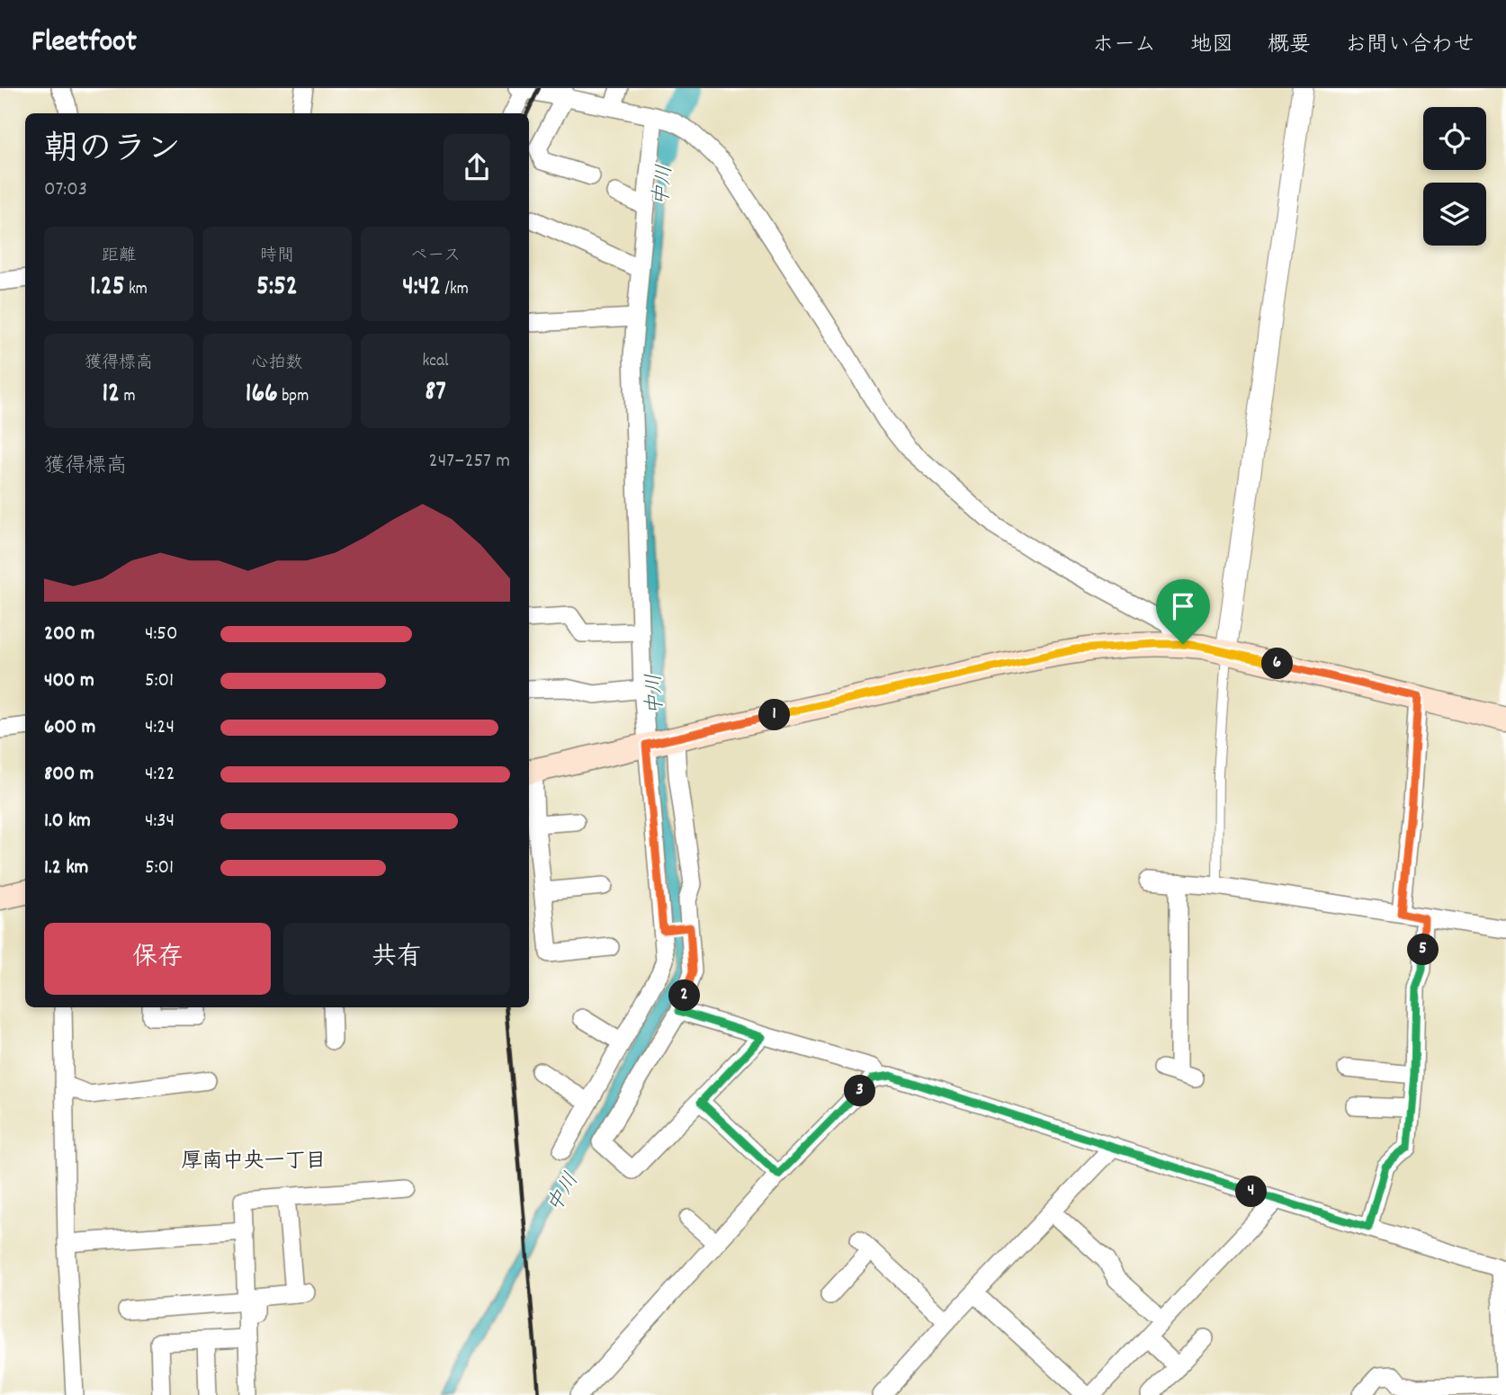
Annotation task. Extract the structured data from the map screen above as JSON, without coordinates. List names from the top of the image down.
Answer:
{
  "districts": ["厚南中央一丁目"],
  "water": ["中川"],
  "page": {
    "header": "Fleetfoot",
    "nav": [
      "ホーム",
      "地図",
      "概要",
      "お問い合わせ"
    ],
    "heading": ["朝のラン", "07:03"],
    "stats": [
      ["距離", "1.25 km"],
      ["時間", "5:52"],
      ["ペース", "4:42 /km"],
      ["獲得標高", "12 m"],
      ["心拍数", "166 bpm"],
      ["kcal", "87"]
    ],
    "chart": ["獲得標高", "247–257 m"],
    "list": [
      {
        "name": "200 m",
        "note": "4:50"
      },
      {
        "name": "400 m",
        "note": "5:01"
      },
      {
        "name": "600 m",
        "note": "4:24"
      },
      {
        "name": "800 m",
        "note": "4:22"
      },
      {
        "name": "1.0 km",
        "note": "4:34"
      },
      {
        "name": "1.2 km",
        "note": "5:01"
      }
    ],
    "pins": [
      "6",
      "1",
      "5",
      "2",
      "3",
      "4"
    ],
    "buttons": ["保存", "共有"]
  }
}
